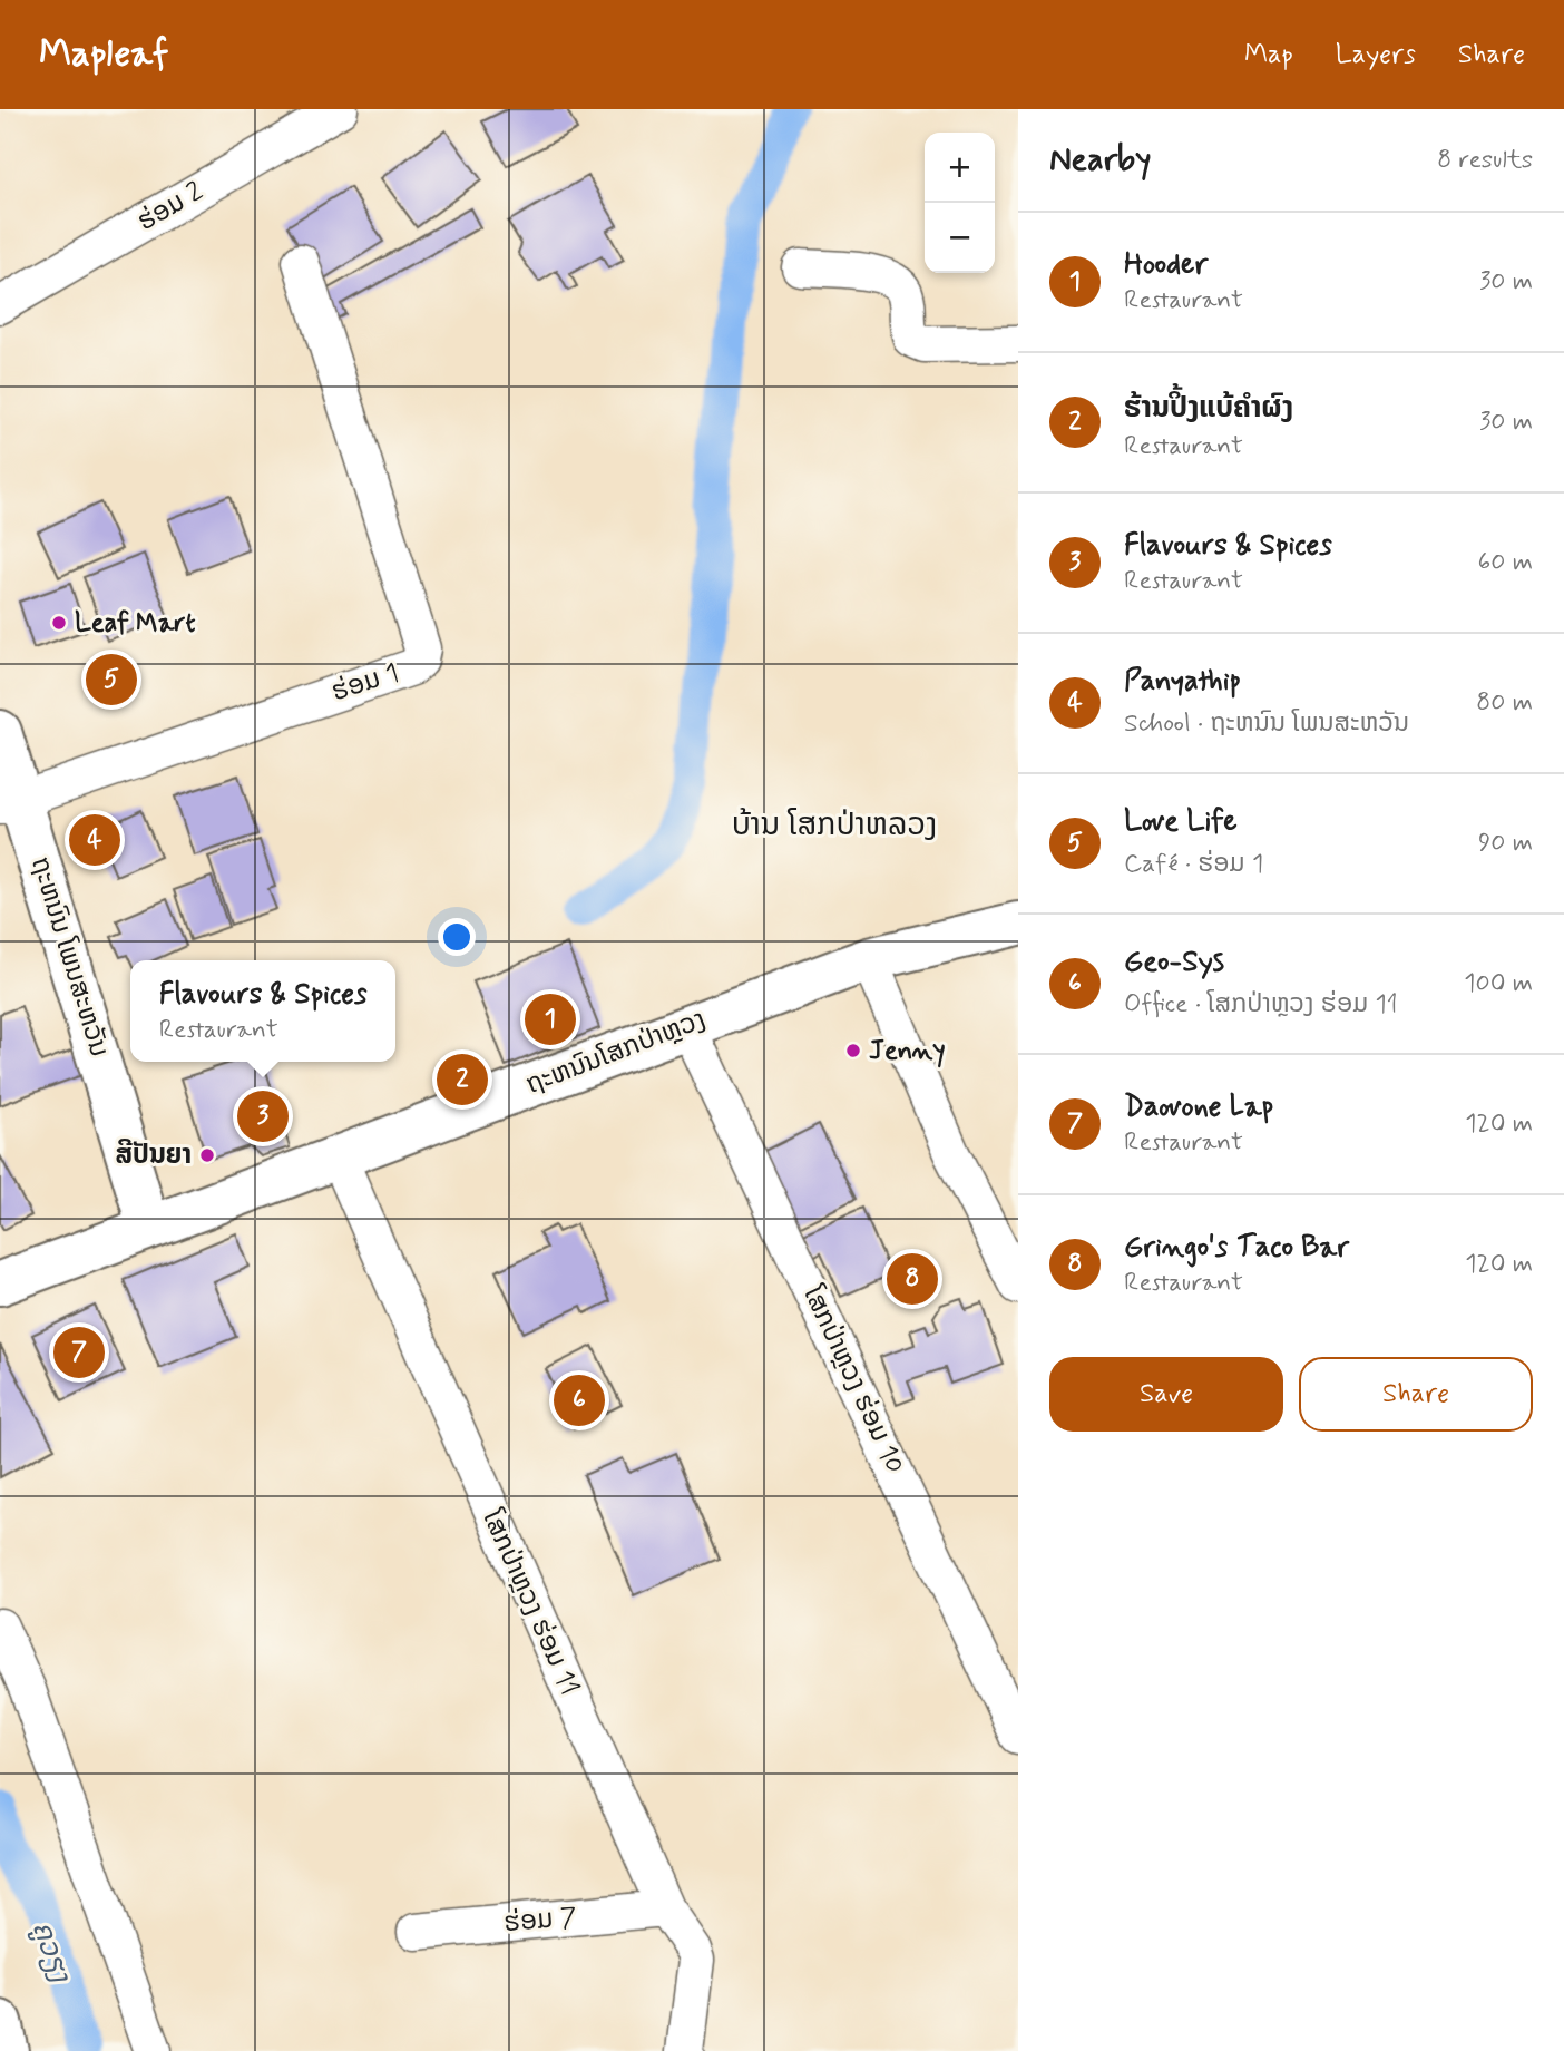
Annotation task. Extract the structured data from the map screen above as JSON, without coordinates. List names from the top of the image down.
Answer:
{
  "streets": {
    "street": [
      "ຮ່ອມ 2",
      "ຮ່ອມ 1",
      "ຖະຫນົນ ໂພນສະຫວັນ",
      "ຖະຫນົນໂສກປ່າຫຼວງ",
      "ໂສກປ່າຫຼວງ ຮ່ອມ 10",
      "ໂສກປ່າຫຼວງ ຮ່ອມ 11",
      "ຮ່ອມ 7"
    ]
  },
  "crossings": [
    ["ຮ່ອມ 1", "ຖະຫນົນ ໂພນສະຫວັນ"],
    ["ຖະຫນົນ ໂພນສະຫວັນ", "ຖະຫນົນໂສກປ່າຫຼວງ"],
    ["ຖະຫນົນໂສກປ່າຫຼວງ", "ໂສກປ່າຫຼວງ ຮ່ອມ 10"],
    ["ຖະຫນົນໂສກປ່າຫຼວງ", "ໂສກປ່າຫຼວງ ຮ່ອມ 11"],
    ["ໂສກປ່າຫຼວງ ຮ່ອມ 11", "ຮ່ອມ 7"]
  ],
  "districts": ["ບ້ານ ໂສກປ່າຫລວງ"],
  "water": ["ຄູວຽງ"],
  "places": ["Leaf Mart", "Jenny", "ສີປັນຍາ"],
  "page": {
    "header": "Mapleaf",
    "nav": ["Map", "Layers", "Share"],
    "heading": ["Nearby", "8 results"],
    "map_buttons": ["+", "−"],
    "list": [
      {
        "mark": "1",
        "name": "Hooder",
        "note": "Restaurant",
        "value": "30 m"
      },
      {
        "mark": "2",
        "name": "ຮ້ານປິ້ງແບ້ຄຳຜົງ",
        "note": "Restaurant",
        "value": "30 m"
      },
      {
        "mark": "3",
        "name": "Flavours & Spices",
        "note": "Restaurant",
        "value": "60 m"
      },
      {
        "mark": "4",
        "name": "Panyathip",
        "note": "School · ຖະຫນົນ ໂພນສະຫວັນ",
        "value": "80 m"
      },
      {
        "mark": "5",
        "name": "Love Life",
        "note": "Café · ຮ່ອມ 1",
        "value": "90 m"
      },
      {
        "mark": "6",
        "name": "Geo-Sys",
        "note": "Office · ໂສກປ່າຫຼວງ ຮ່ອມ 11",
        "value": "100 m"
      },
      {
        "mark": "7",
        "name": "Daovone Lap",
        "note": "Restaurant",
        "value": "120 m"
      },
      {
        "mark": "8",
        "name": "Gringo's Taco Bar",
        "note": "Restaurant",
        "value": "120 m"
      }
    ],
    "pins": [
      "5",
      "4",
      "1",
      "2",
      "3",
      "8",
      "7",
      "6"
    ],
    "popup": ["Flavours & Spices", "Restaurant"],
    "buttons": ["Save", "Share"]
  }
}
